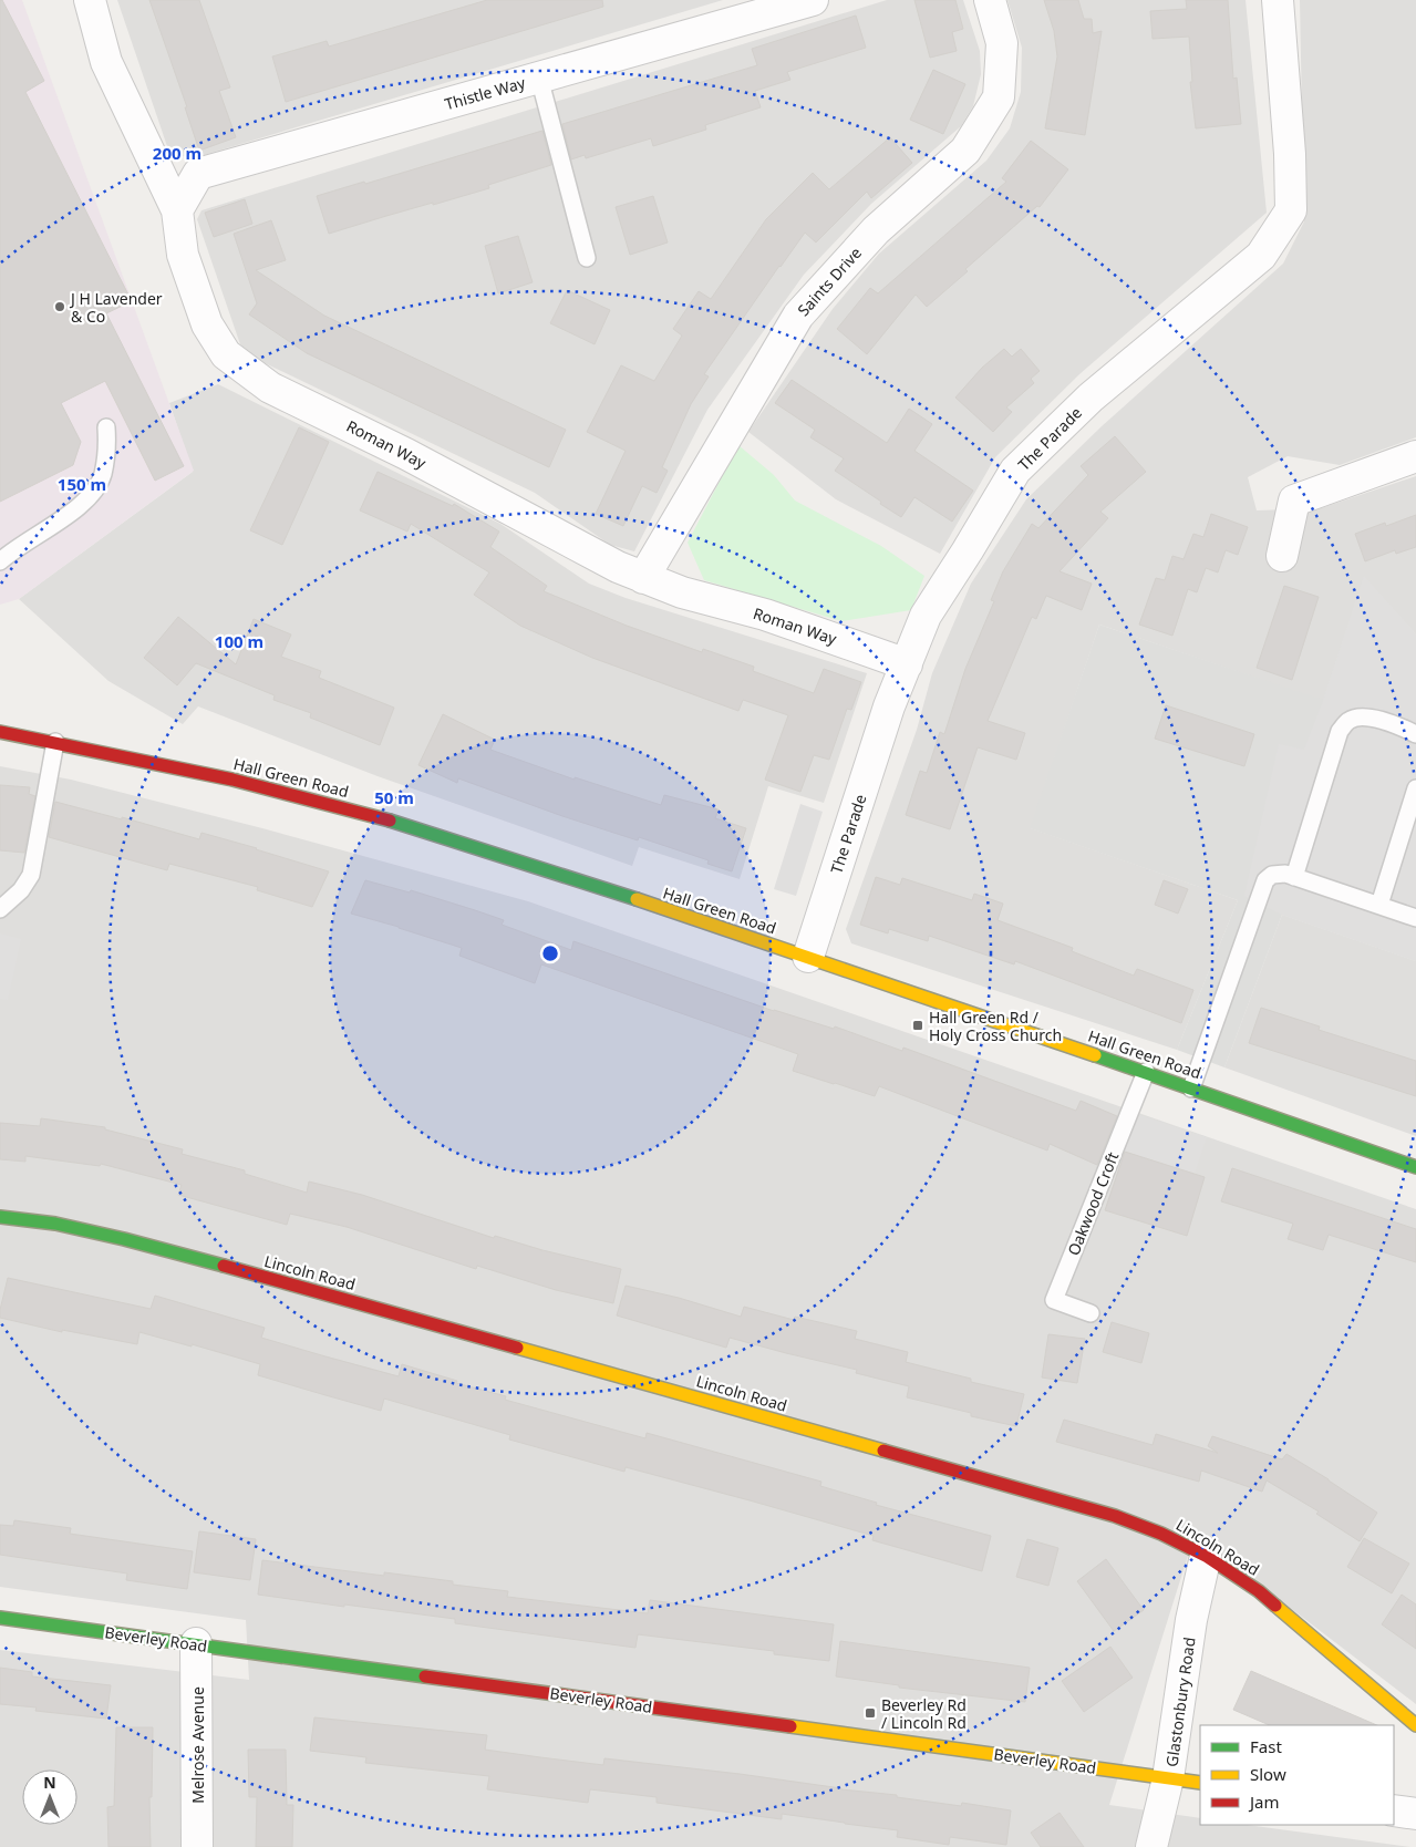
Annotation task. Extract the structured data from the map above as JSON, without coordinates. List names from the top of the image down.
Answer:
{
  "streets": {
    "street": [
      "Thistle Way",
      "Saints Drive",
      "The Parade",
      "Roman Way",
      "Hall Green Road",
      "Lincoln Road",
      "Beverley Road",
      "Glastonbury Road",
      "Melrose Avenue"
    ],
    "lane": ["Oakwood Croft"]
  },
  "crossings": [
    ["Thistle Way", "Roman Way"],
    ["Saints Drive", "Roman Way"],
    ["The Parade", "Roman Way"],
    ["The Parade", "Hall Green Road"],
    ["Hall Green Road", "Oakwood Croft"],
    ["Lincoln Road", "Glastonbury Road"],
    ["Beverley Road", "Glastonbury Road"],
    ["Beverley Road", "Melrose Avenue"]
  ],
  "places": {
    "other": ["J H Lavender & Co"],
    "transit": ["Hall Green Rd / Holy Cross Church", "Beverley Rd / Lincoln Rd"]
  },
  "legend": ["Fast", "Slow", "Jam"],
  "north": "top",
  "rings": [
    "200 m",
    "150 m",
    "100 m",
    "50 m"
  ]
}
